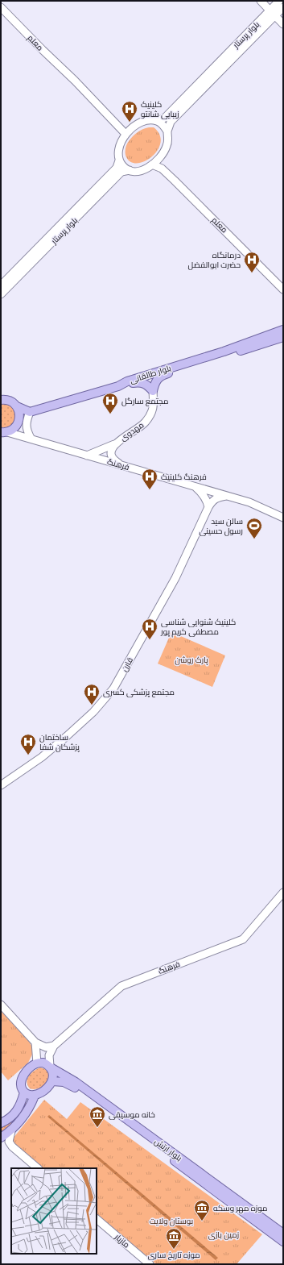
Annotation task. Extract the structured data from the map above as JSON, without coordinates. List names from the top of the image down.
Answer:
{
  "streets": {
    "main road": [
      "بلوار پرستار",
      "معلم",
      "بلوار طالقانی",
      "مهدوی",
      "فرهنگ",
      "قارن",
      "بلوار ارتش",
      "مازیار"
    ]
  },
  "crossings": [
    ["بلوار پرستار", "معلم"],
    ["بلوار طالقانی", "مهدوی"],
    ["مهدوی", "فرهنگ"],
    ["فرهنگ", "قارن"]
  ],
  "parks": ["پارک روشن", "بوستان ولایت", "زمین بازی"],
  "places": {
    "hospital": [
      "کلینیک زیبایی شانتو",
      "درمانگاه حضرت ابوالفضل",
      "مجتمع سارگل",
      "فرهنگ کلینیک",
      "کلینیک شنوایی شناسی مصطفی کریم پور",
      "مجتمع پزشکی کسری",
      "ساختمان پزشکان شفا"
    ],
    "sports": ["سالن سید رسول حسینی"],
    "museum": ["خانه موسیقی", "موزه مهر وسکه", "موزه تاریخ ساری"]
  }
}
